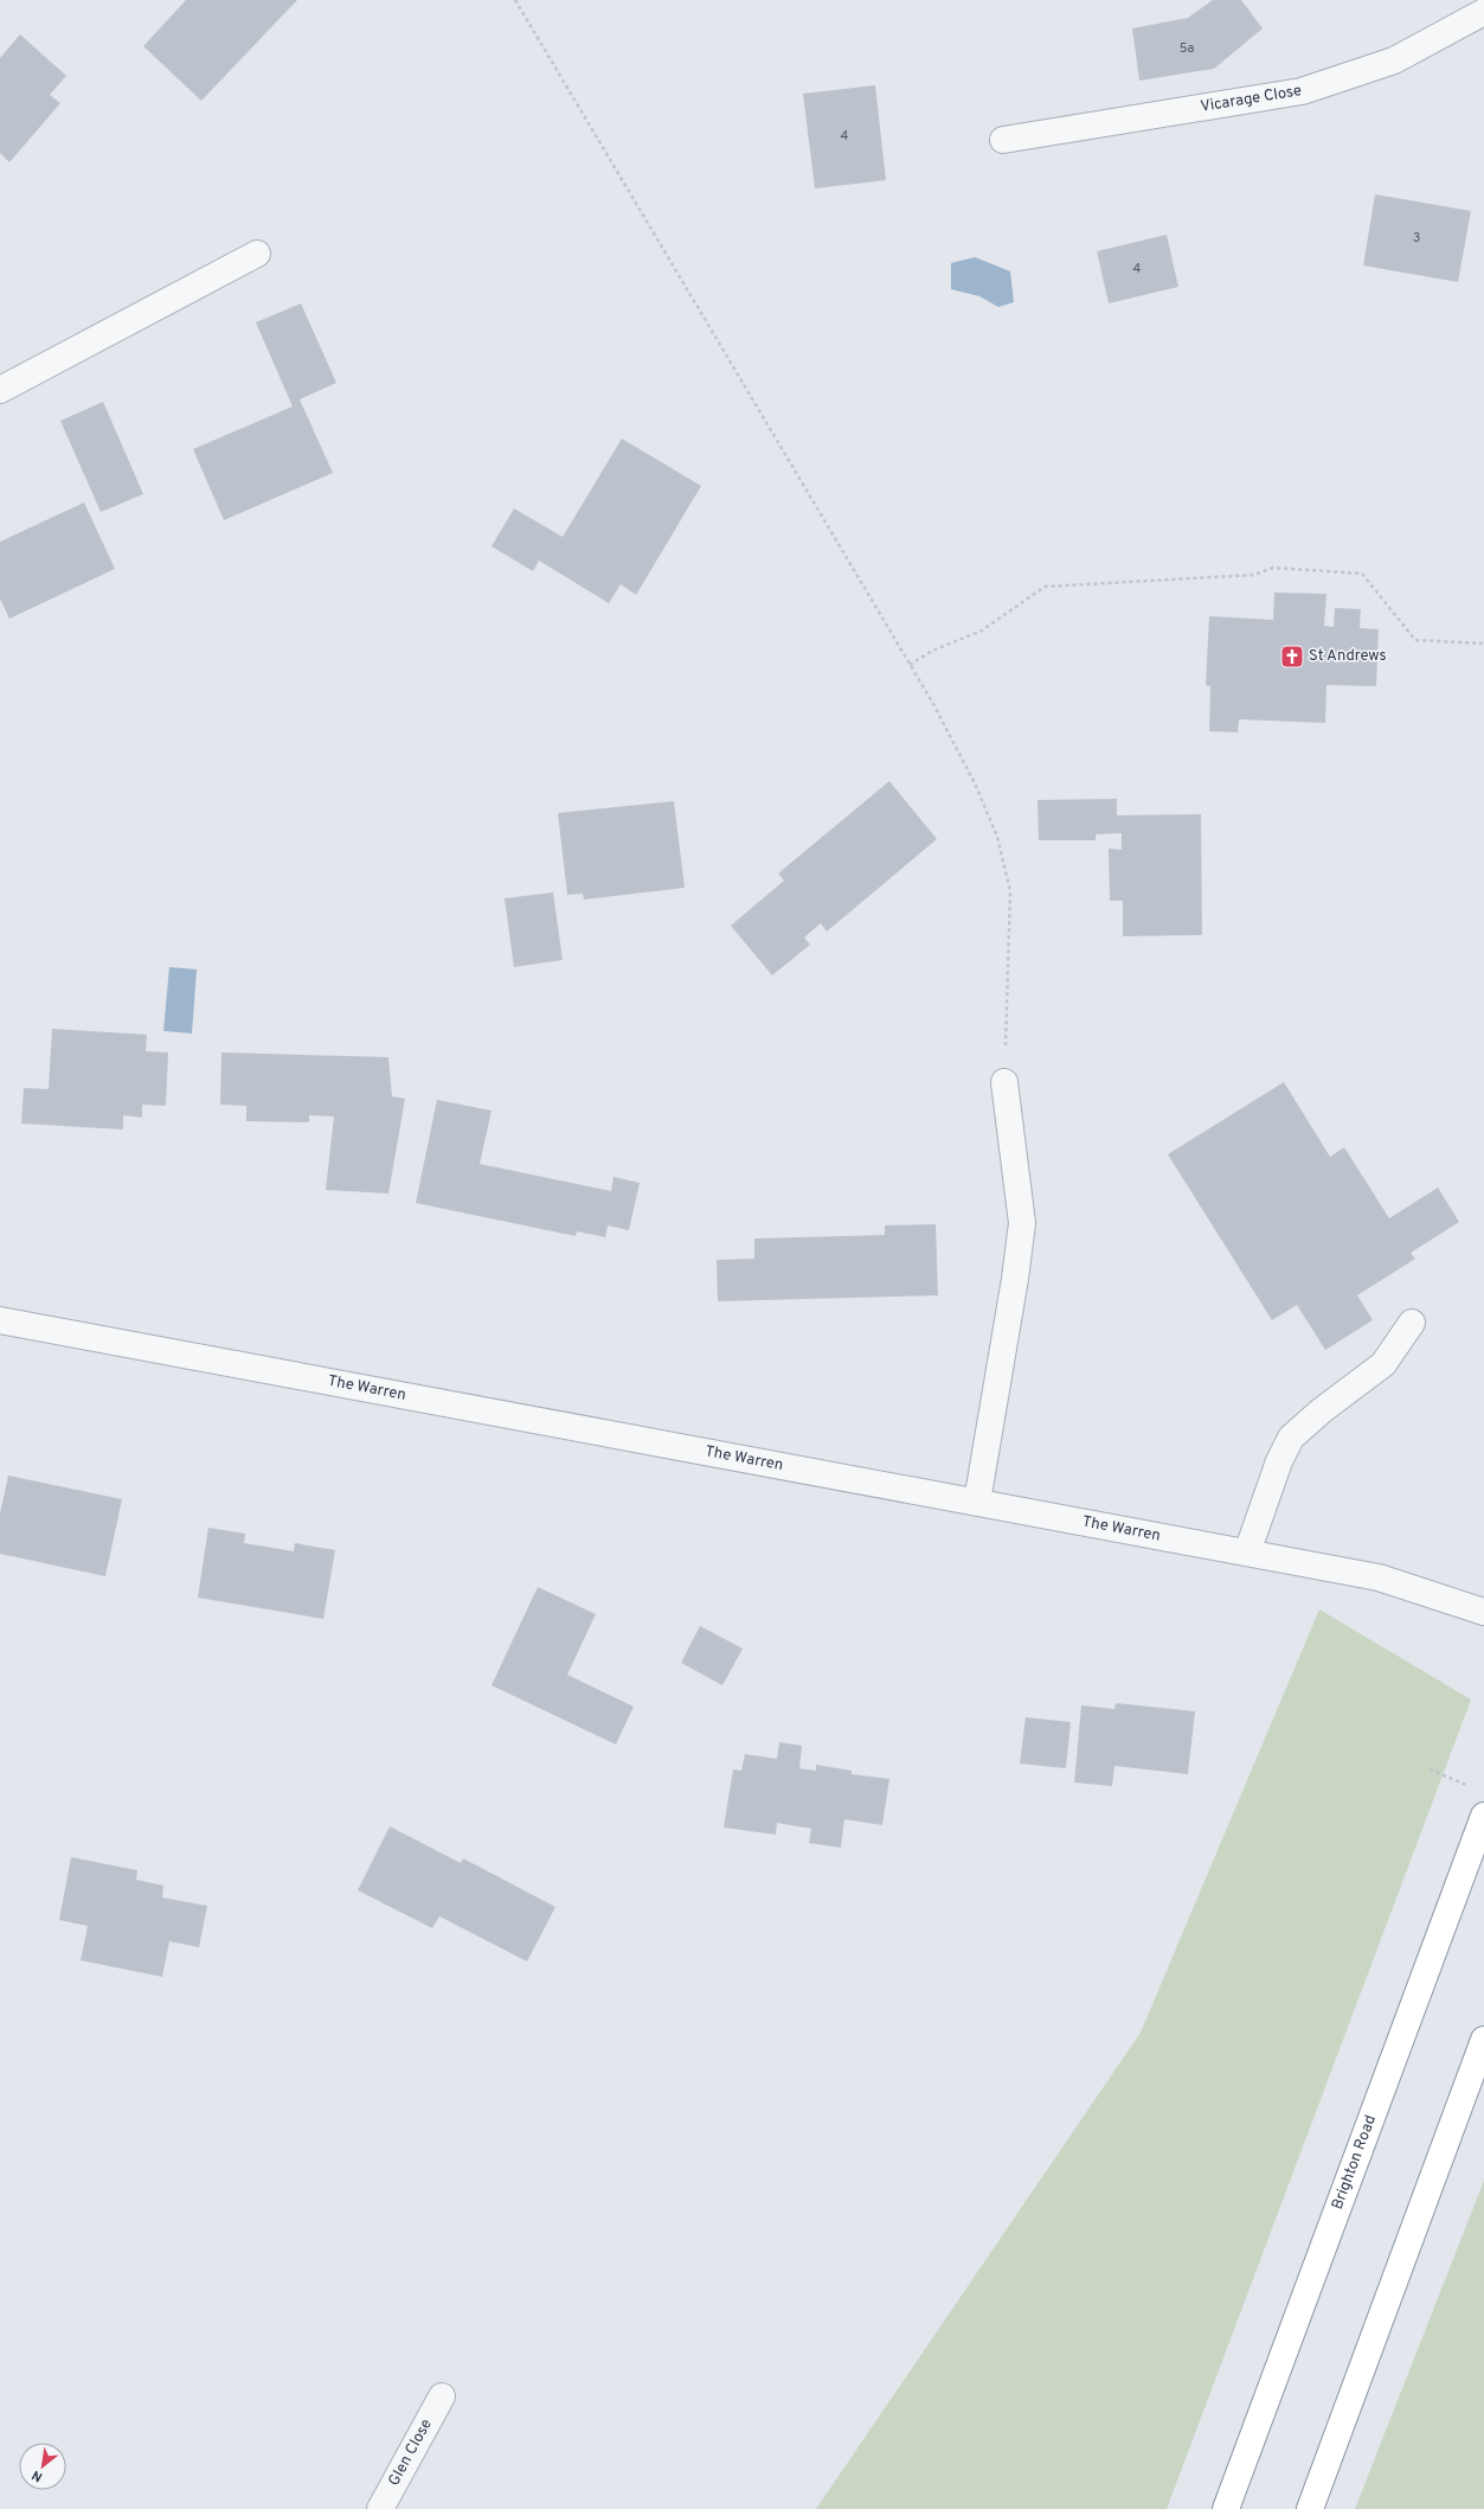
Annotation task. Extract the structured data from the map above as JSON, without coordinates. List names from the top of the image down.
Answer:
{
  "streets": {
    "highway": ["Brighton Road"],
    "street": ["Vicarage Close", "The Warren", "Glen Close"]
  },
  "places": {
    "church": ["St Andrews"]
  },
  "house_numbers": [
    "5a",
    "4",
    "3",
    "4"
  ],
  "north": "bottom left"
}
